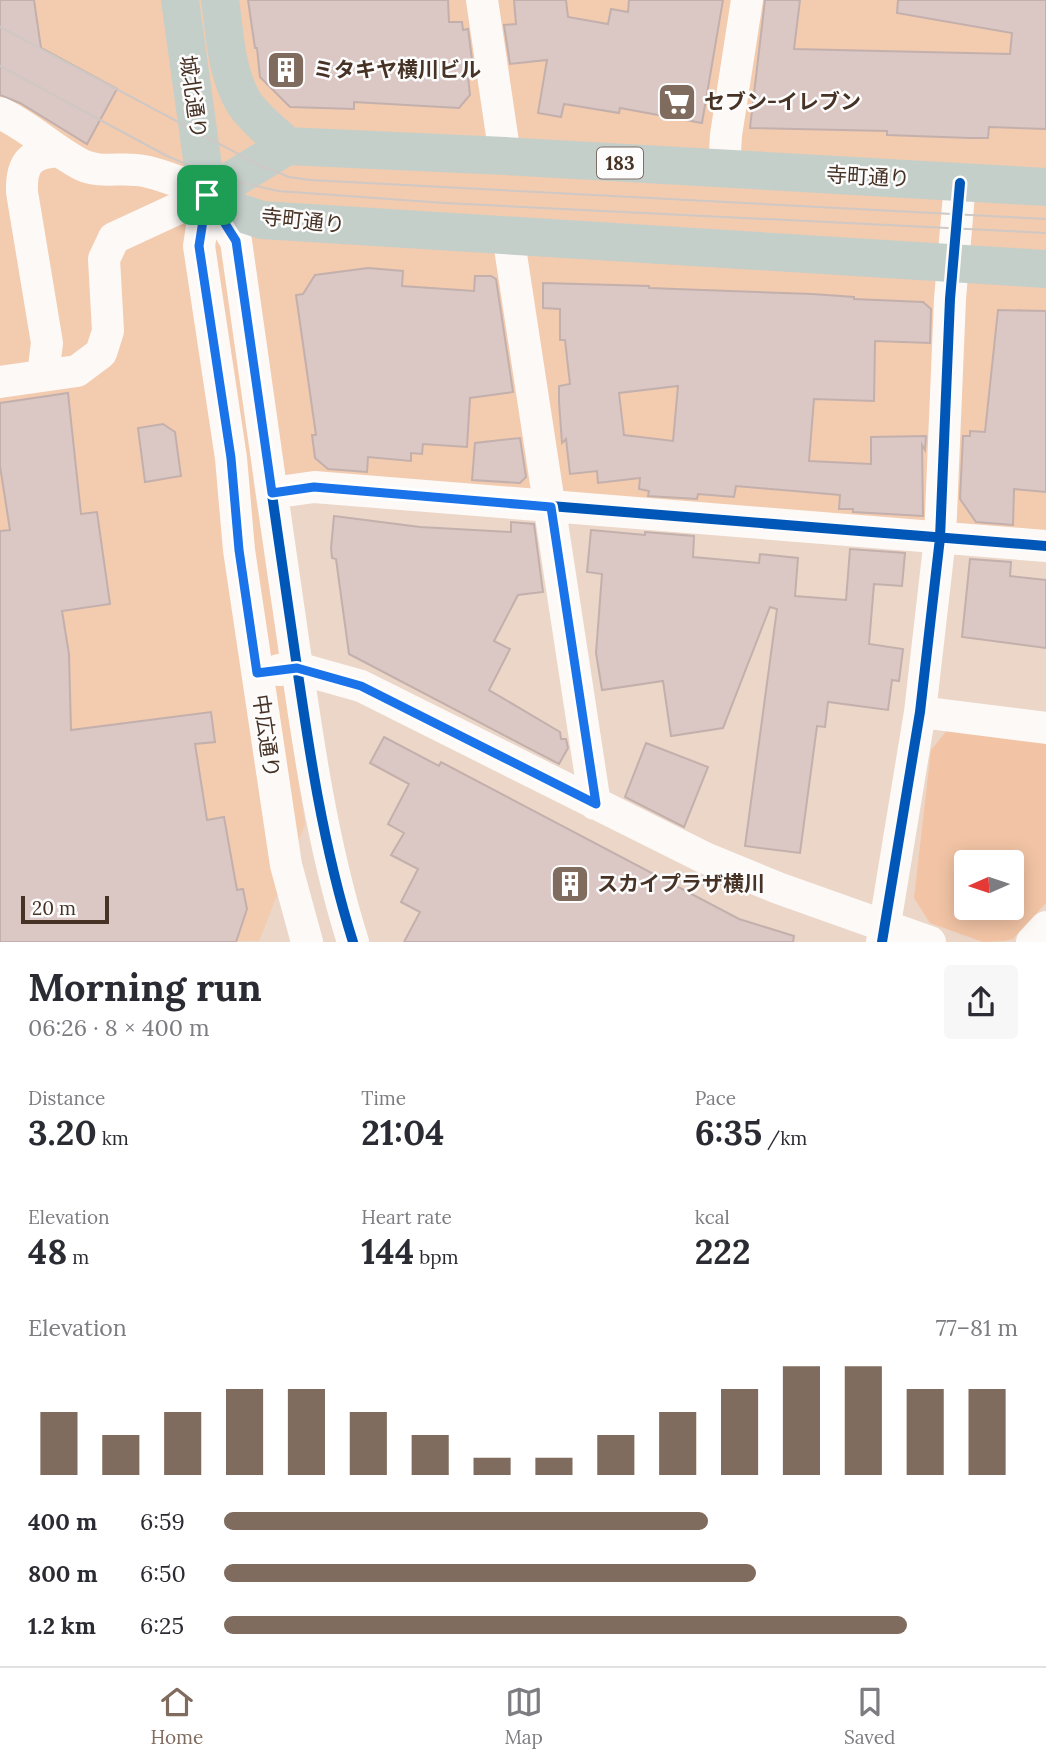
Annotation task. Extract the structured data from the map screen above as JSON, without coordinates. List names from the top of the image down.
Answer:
{
  "streets": {
    "highway": ["城北通り", "183", "寺町通り"],
    "street": ["中広通り"]
  },
  "crossings": [
    ["城北通り", "寺町通り"],
    ["城北通り", "中広通り"],
    ["寺町通り", "中広通り"]
  ],
  "places": {
    "building": ["ミタキヤ横川ビル", "スカイプラザ横川"],
    "supermarket": ["セブン-イレブン"]
  },
  "scale_bar": "20 m",
  "north": "left",
  "page": {
    "scale": "20 m",
    "heading": ["Morning run", "06:26 · 8 × 400 m"],
    "stats": [
      ["Distance", "3.20 km"],
      ["Time", "21:04"],
      ["Pace", "6:35 /km"],
      ["Elevation", "48 m"],
      ["Heart rate", "144 bpm"],
      ["kcal", "222"]
    ],
    "chart": ["Elevation", "77–81 m"],
    "list": [
      {
        "name": "400 m",
        "note": "6:59"
      },
      {
        "name": "800 m",
        "note": "6:50"
      },
      {
        "name": "1.2 km",
        "note": "6:25"
      }
    ],
    "tabs": ["Home", "Map", "Saved"]
  }
}
